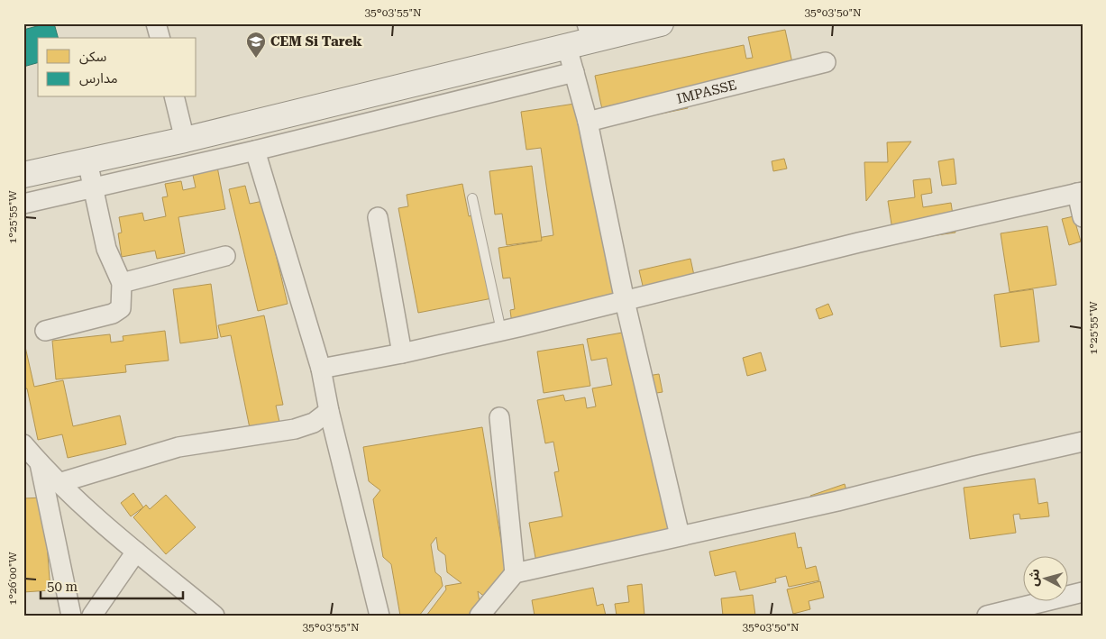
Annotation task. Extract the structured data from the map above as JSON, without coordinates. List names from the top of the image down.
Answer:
{
  "streets": {
    "street": ["IMPASSE"]
  },
  "places": {
    "school or university": ["CEM Si Tarek"]
  },
  "legend": ["سكن", "مدارس"],
  "scale_bar": "50 m",
  "north": "left",
  "coordinates": [
    "35°03'55\"N",
    "35°03'50\"N",
    "1°25'55\"W",
    "1°26'00\"W"
  ]
}
